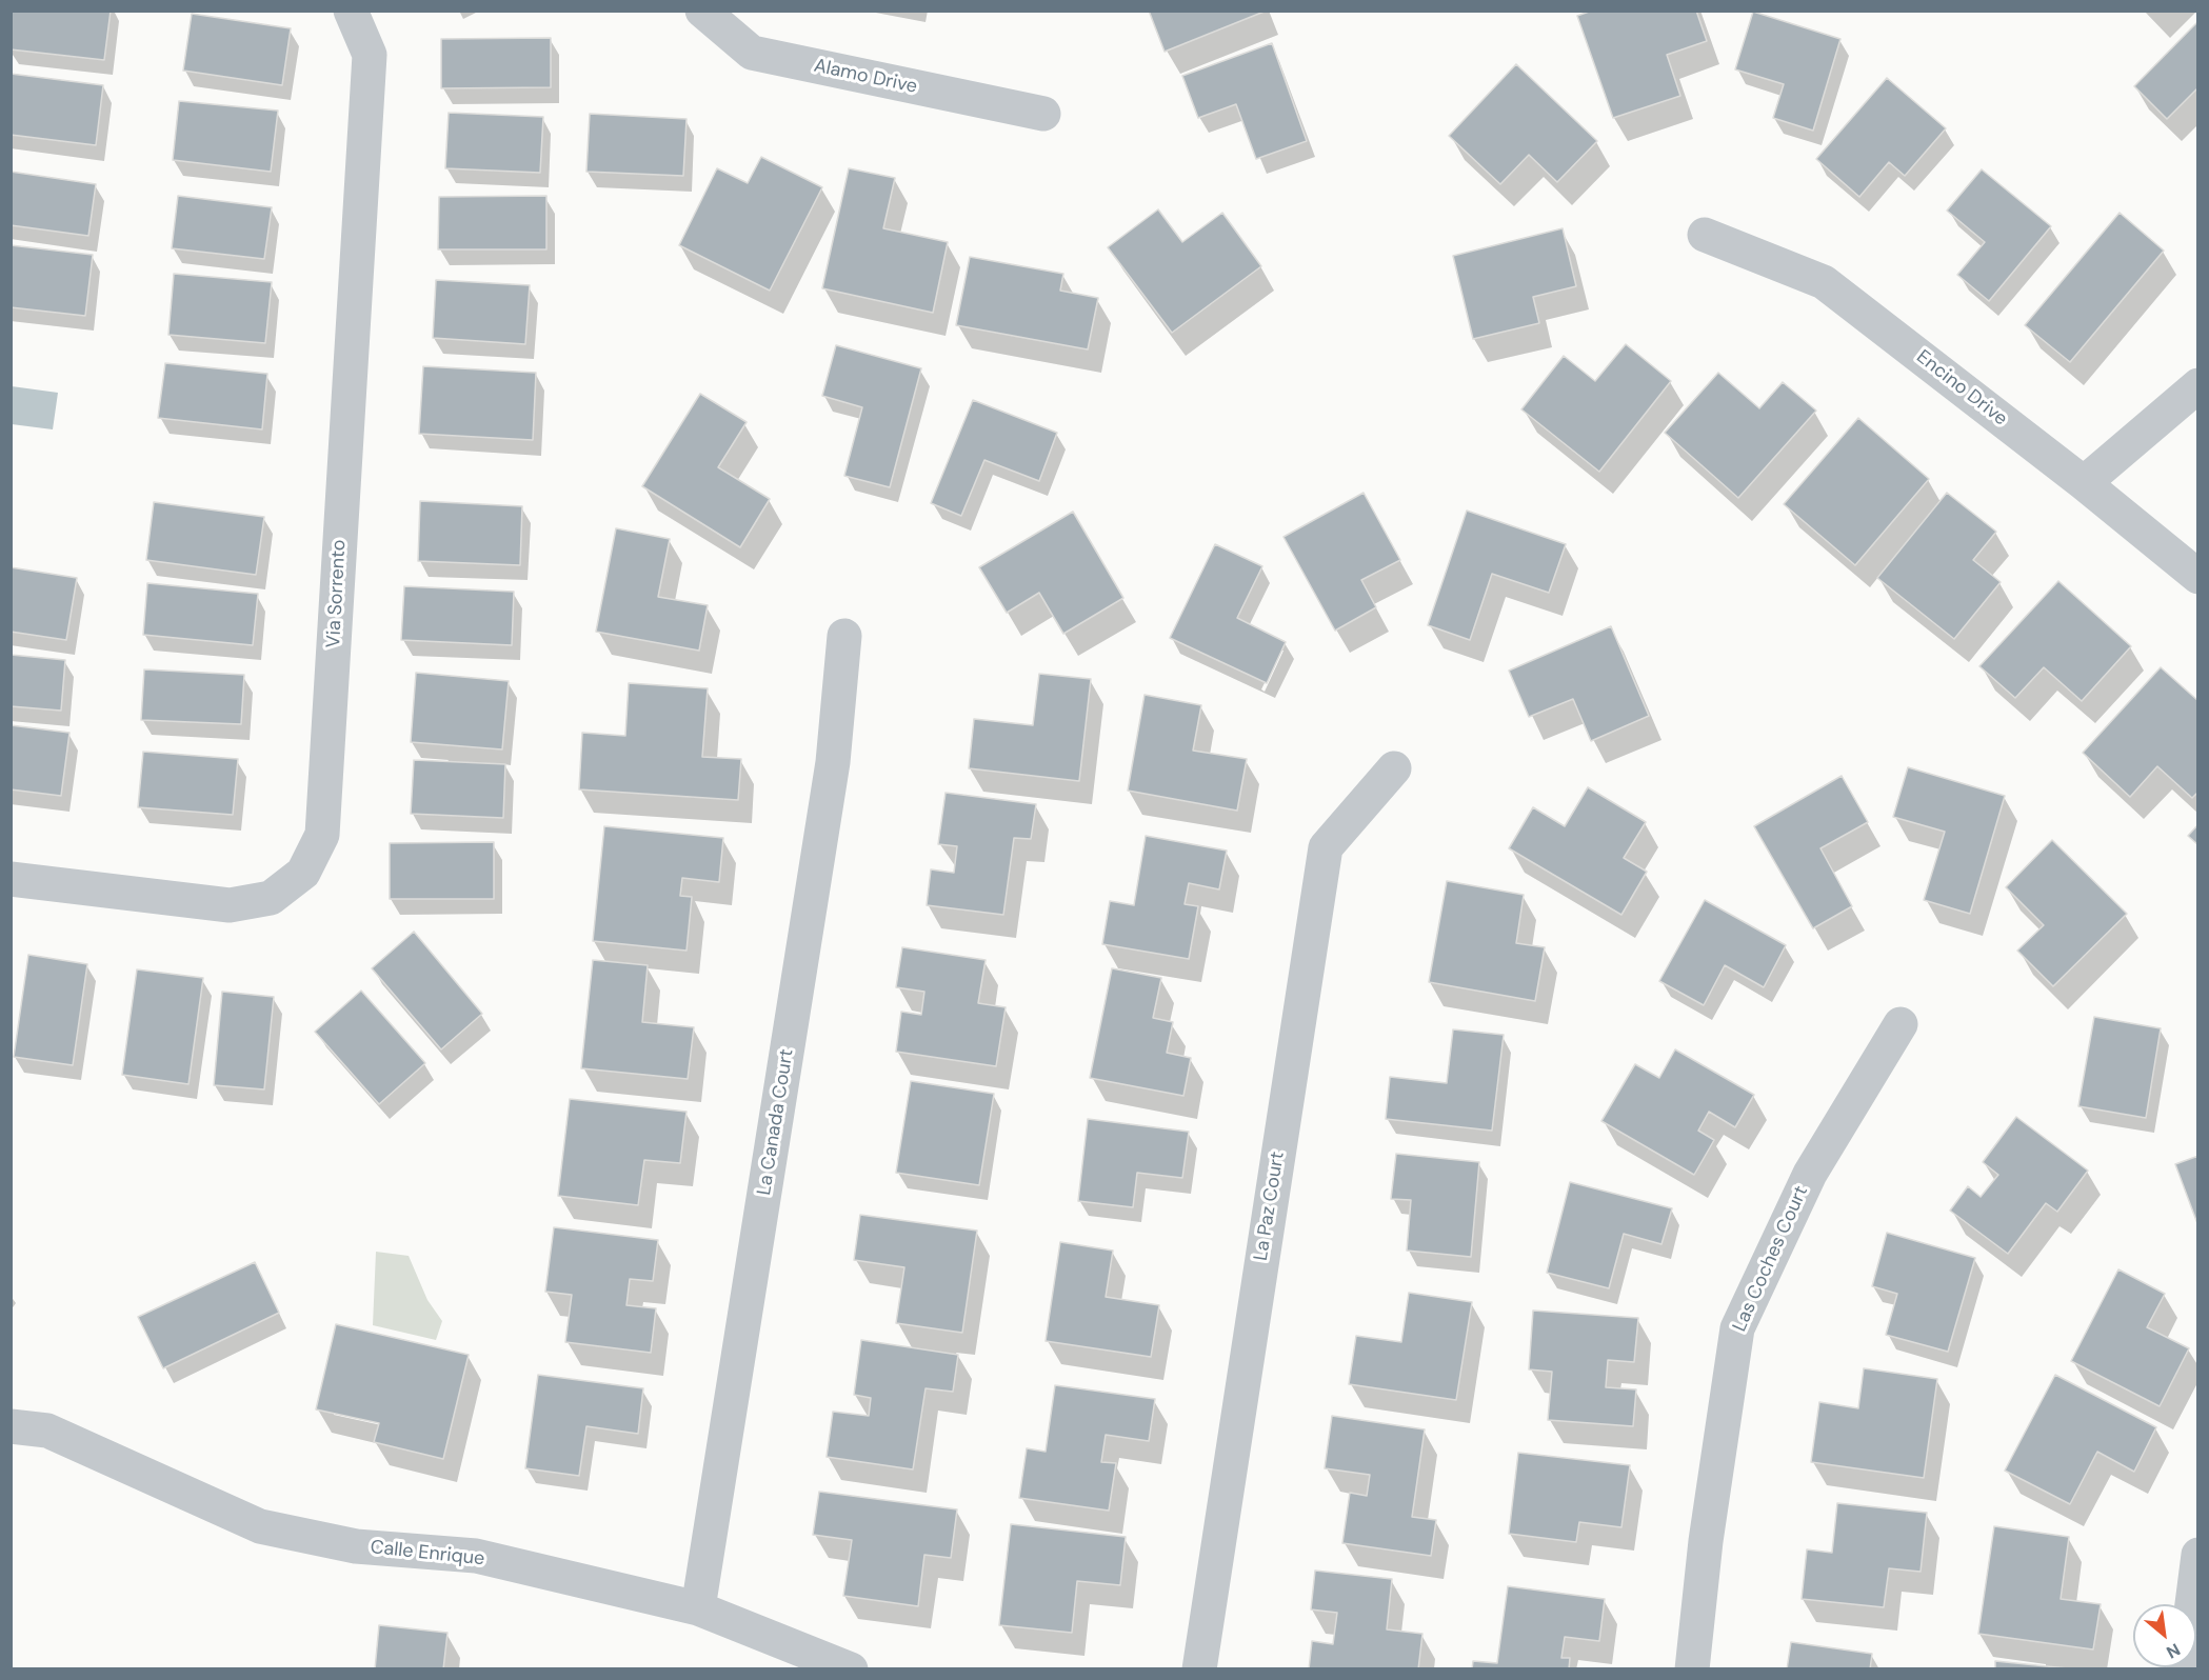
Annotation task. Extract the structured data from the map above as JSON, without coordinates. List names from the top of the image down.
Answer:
{
  "streets": {
    "street": [
      "Alamo Drive",
      "Encino Drive",
      "Via Sorrento",
      "La Canada Court",
      "La Paz Court",
      "Las Coches Court",
      "Calle Enrique"
    ]
  },
  "crossings": [
    ["La Canada Court", "Calle Enrique"]
  ],
  "north": "bottom right"
}
